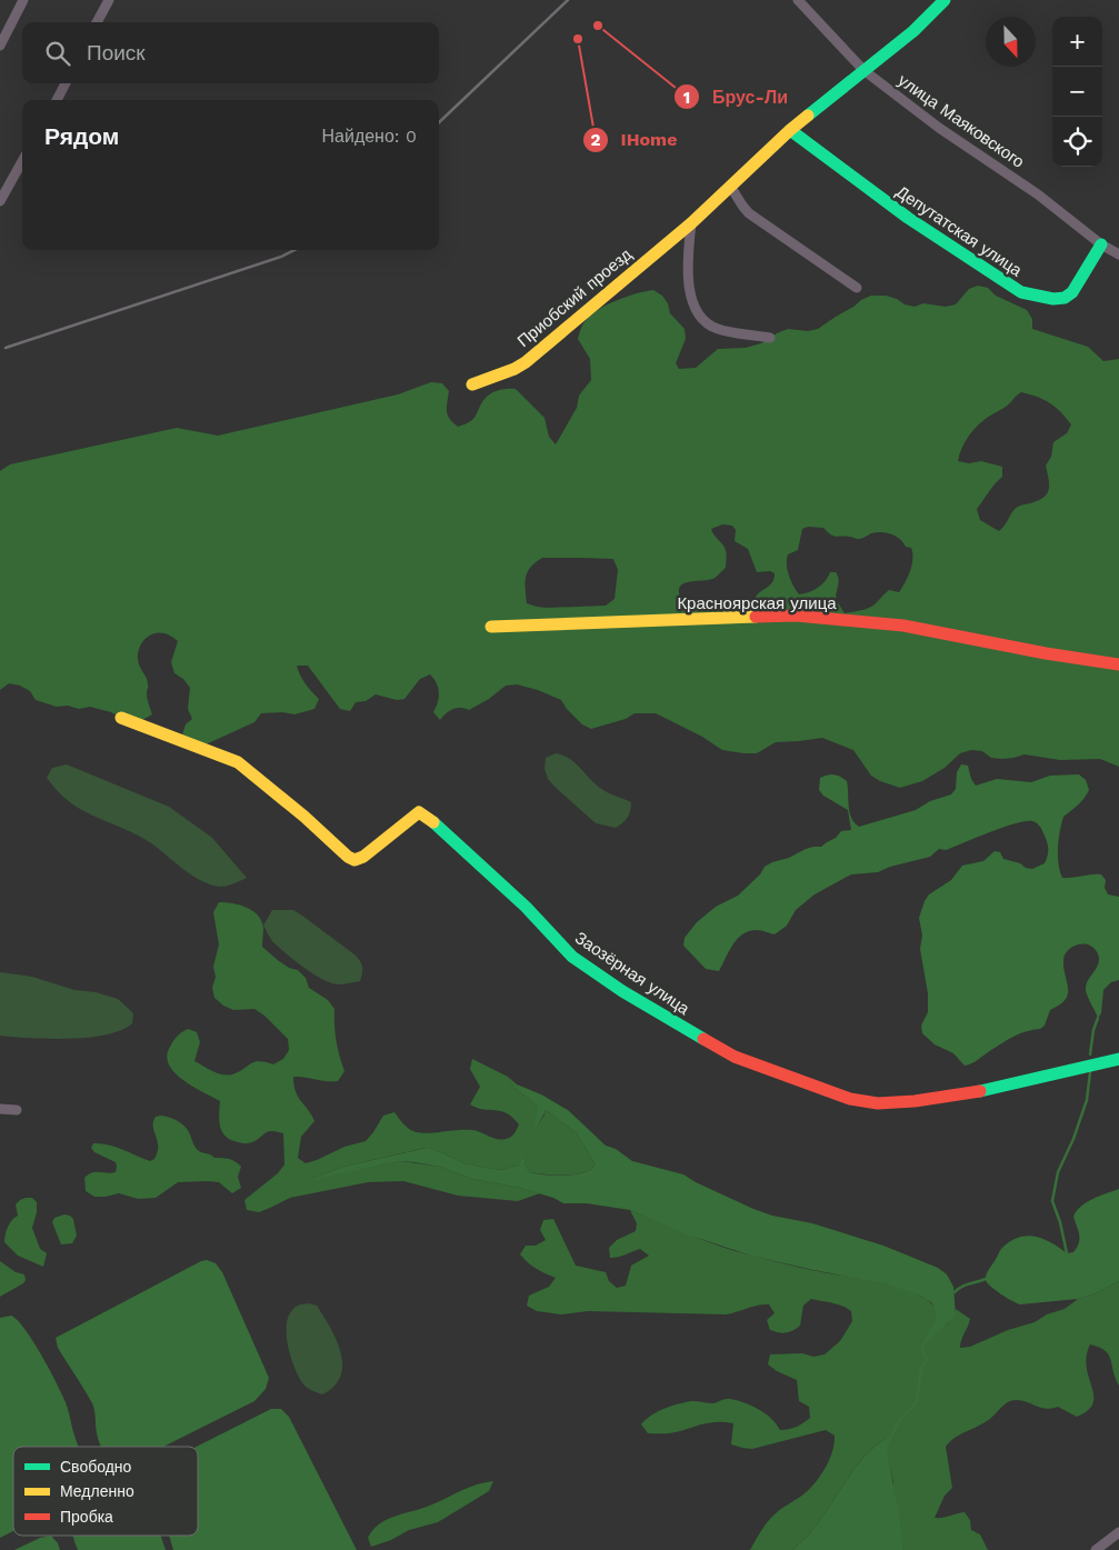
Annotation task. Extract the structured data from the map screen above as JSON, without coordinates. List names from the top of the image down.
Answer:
{
  "streets": {
    "street": [
      "улица Маяковского",
      "Депутатская улица",
      "Приобский проезд",
      "Красноярская улица",
      "Заозёрная улица"
    ]
  },
  "crossings": [
    ["улица Маяковского", "Депутатская улица"],
    ["улица Маяковского", "Приобский проезд"],
    ["Депутатская улица", "Приобский проезд"]
  ],
  "places": ["Брус-Ли", "IHome"],
  "legend": ["Свободно", "Медленно", "Пробка"],
  "north": "bottom",
  "page": {
    "map_buttons": ["+", "−"],
    "search": "Поиск",
    "heading": ["Рядом", "Найдено: 0"]
  }
}
